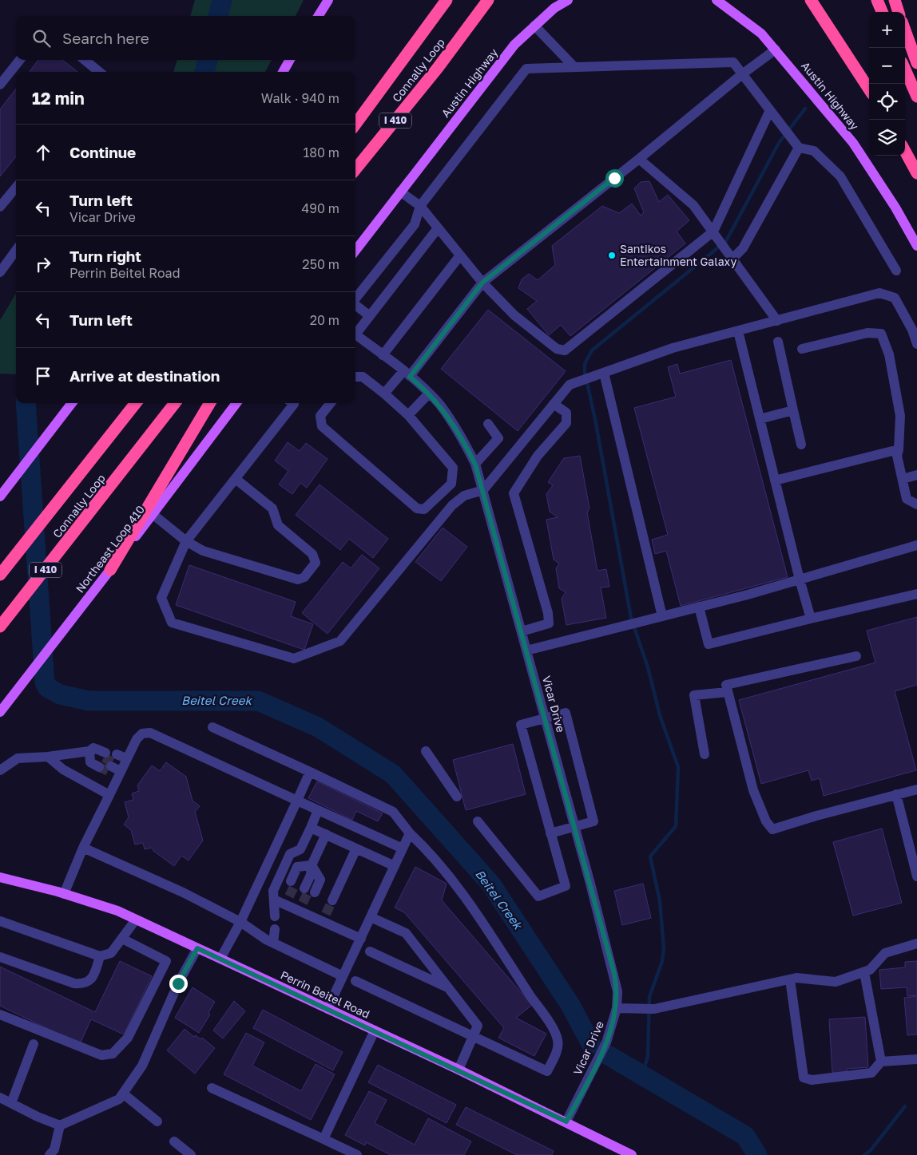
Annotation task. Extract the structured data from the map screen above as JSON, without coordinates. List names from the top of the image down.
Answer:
{
  "streets": {
    "highway": ["Connally Loop", "I 410"],
    "main road": ["Austin Highway", "Northeast Loop 410", "Perrin Beitel Road"],
    "street": ["Vicar Drive"]
  },
  "crossings": [
    ["Vicar Drive", "Perrin Beitel Road"]
  ],
  "water": ["Beitel Creek"],
  "places": ["Santikos Entertainment Galaxy"],
  "page": {
    "map_buttons": ["+", "−"],
    "search": "Search here",
    "heading": ["12 min", "Walk · 940 m"],
    "list": [
      ["Continue", "180 m"],
      ["Turn left", "Vicar Drive", "490 m"],
      ["Turn right", "Perrin Beitel Road", "250 m"],
      ["Turn left", "20 m"],
      "Arrive at destination"
    ]
  }
}
